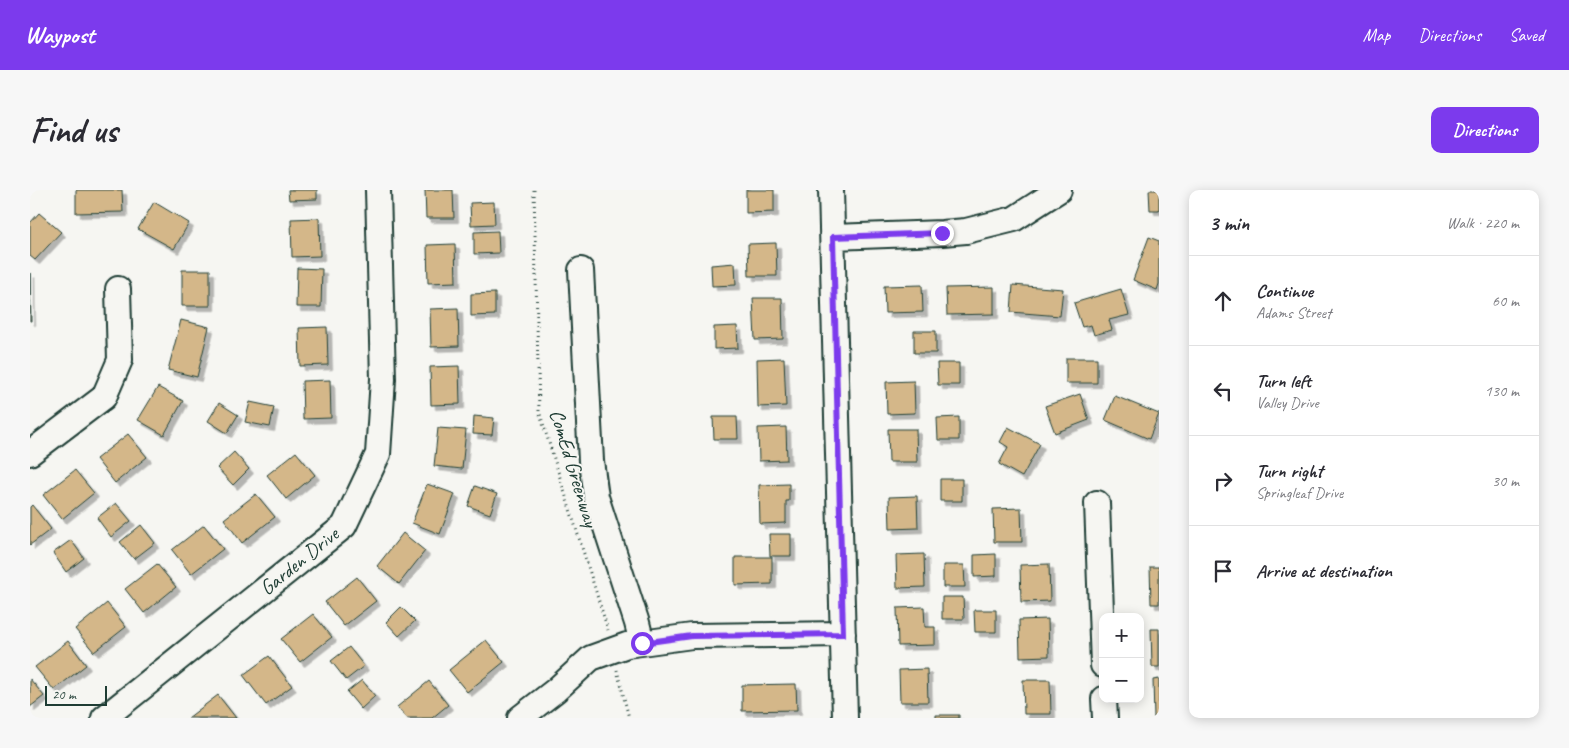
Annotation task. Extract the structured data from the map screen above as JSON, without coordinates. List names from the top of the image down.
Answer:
{
  "streets": {
    "street": ["Garden Drive"],
    "path": ["ComEd Greenway"]
  },
  "scale_bar": "20 m",
  "page": {
    "header": "Waypost",
    "nav": ["Map", "Directions", "Saved"],
    "buttons": "Directions",
    "title": "Find us",
    "heading": ["3 min", "Walk · 220 m"],
    "list": [
      ["Continue", "Adams Street", "60 m"],
      ["Turn left", "Valley Drive", "130 m"],
      ["Turn right", "Springleaf Drive", "30 m"],
      "Arrive at destination"
    ],
    "map_buttons": ["+", "−"],
    "scale": "20 m"
  }
}
